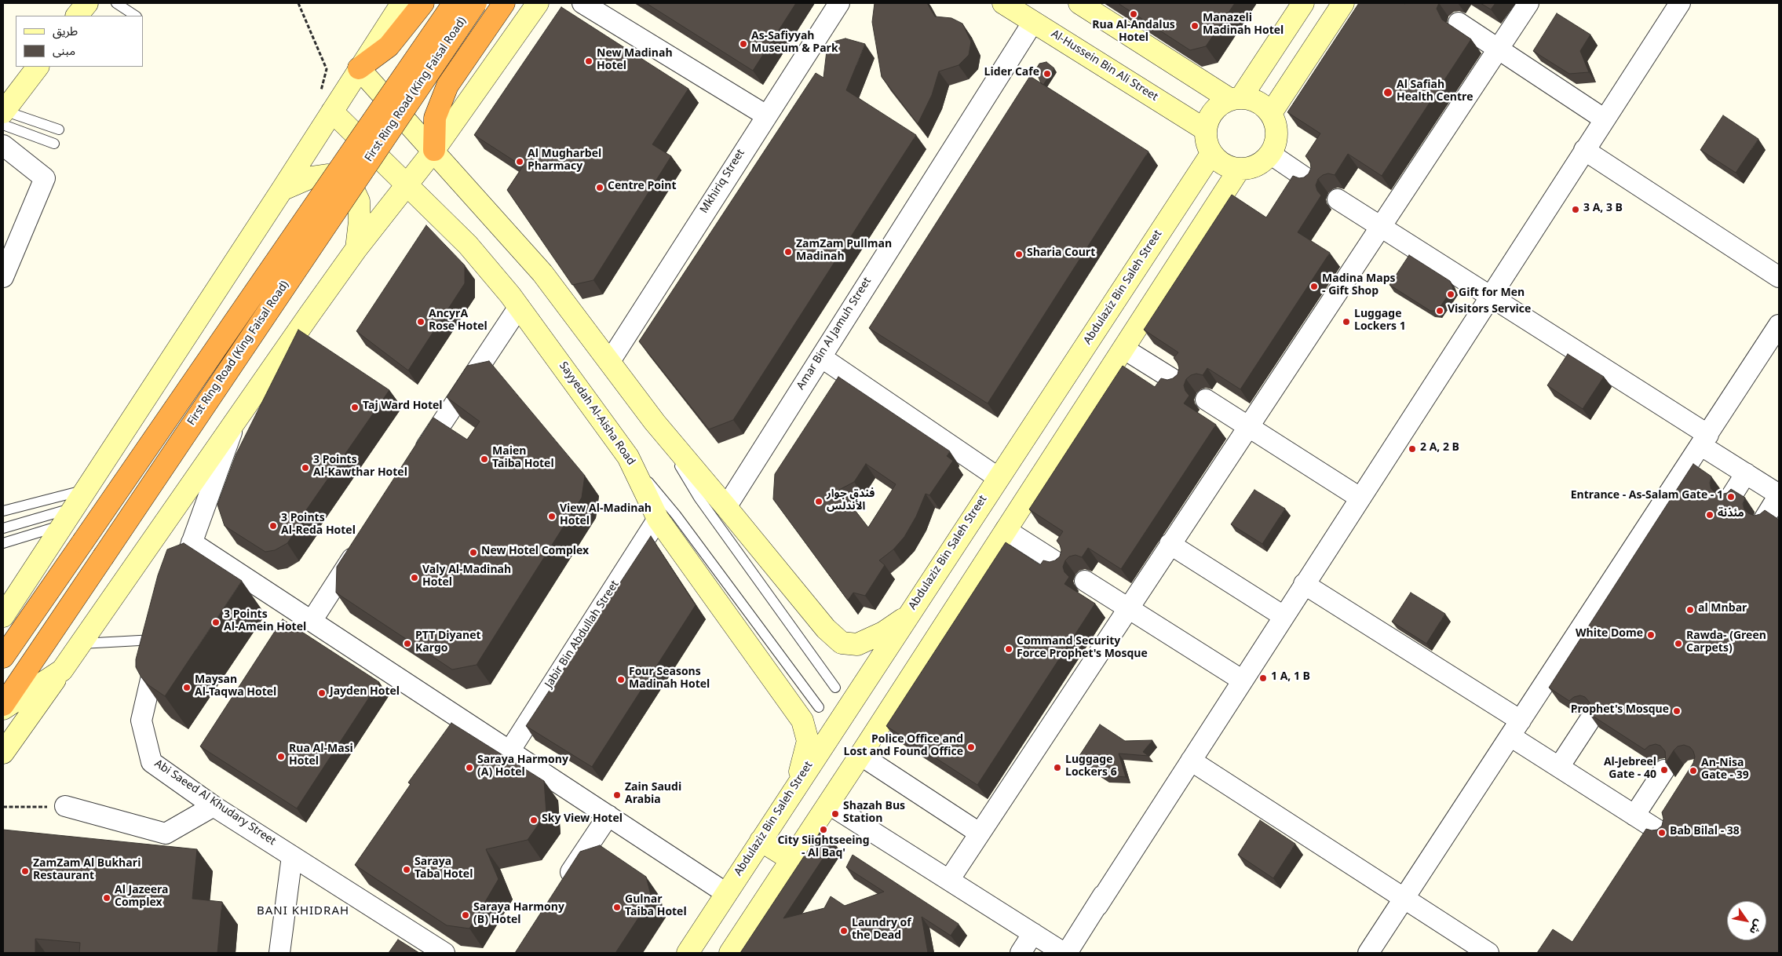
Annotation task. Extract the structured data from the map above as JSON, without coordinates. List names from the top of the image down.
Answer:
{
  "streets": {
    "highway": ["First Ring Road (King Faisal Road)"],
    "main road": ["Al-Hussein Bin Ali Street", "Abdulaziz Bin Saleh Street", "Sayyedah Al-Aisha Road"],
    "street": [
      "Mkhiriq Street",
      "Amar Bin Al Jamuh Street",
      "Jabir Bin Abdullah Street",
      "Abi Saeed Al Khudary Street"
    ]
  },
  "crossings": [
    ["Al-Hussein Bin Ali Street", "Abdulaziz Bin Saleh Street"],
    ["Al-Hussein Bin Ali Street", "Amar Bin Al Jamuh Street"],
    ["Abdulaziz Bin Saleh Street", "Sayyedah Al-Aisha Road"],
    ["Sayyedah Al-Aisha Road", "Jabir Bin Abdullah Street"]
  ],
  "districts": ["BANI KHIDRAH"],
  "places": [
    "Rua Al-Andalus Hotel",
    "Manazeli Madinah Hotel",
    "As-Safiyyah Museum & Park",
    "New Madinah Hotel",
    "Lider Cafe",
    "Al Safiah Health Centre",
    "Al Mugharbel Pharmacy",
    "Centre Point",
    "3 A, 3 B",
    "ZamZam Pullman Madinah",
    "Sharia Court",
    "Madina Maps - Gift Shop",
    "Gift for Men",
    "Visitors Service",
    "AncyrA Rose Hotel",
    "Luggage Lockers 1",
    "Taj Ward Hotel",
    "2 A, 2 B",
    "Maien Taiba Hotel",
    "3 Points Al-Kawthar Hotel",
    "Entrance - As-Salam Gate - 1",
    "فندق جوار الأندلس",
    "مئذنة",
    "View Al-Madinah Hotel",
    "3 Points Al-Reda Hotel",
    "New Hotel Complex",
    "Valy Al-Madinah Hotel",
    "al Mnbar",
    "3 Points Al-Amein Hotel",
    "White Dome",
    "PTT Diyanet Kargo",
    "Rawda- (Green Carpets)",
    "Command Security Force Prophet's Mosque",
    "1 A, 1 B",
    "Four Seasons Madinah Hotel",
    "Maysan Al-Taqwa Hotel",
    "Jayden Hotel",
    "Prophet's Mosque",
    "Police Office and Lost and Found Office",
    "Rua Al-Masi Hotel",
    "Saraya Harmony (A) Hotel",
    "Luggage Lockers 6",
    "Al-Jebreel Gate - 40",
    "An-Nisa Gate - 39",
    "Zain Saudi Arabia",
    "Shazah Bus Station",
    "Sky View Hotel",
    "City Siightseeing - Al Baq'",
    "Bab Bilal - 38",
    "Saraya Taba Hotel",
    "ZamZam Al Bukhari Restaurant",
    "Al Jazeera Complex",
    "Gulnar Taiba Hotel",
    "Saraya Harmony (B) Hotel",
    "Laundry of the Dead"
  ],
  "legend": ["طريق", "مبنى"],
  "north": "bottom right"
}
